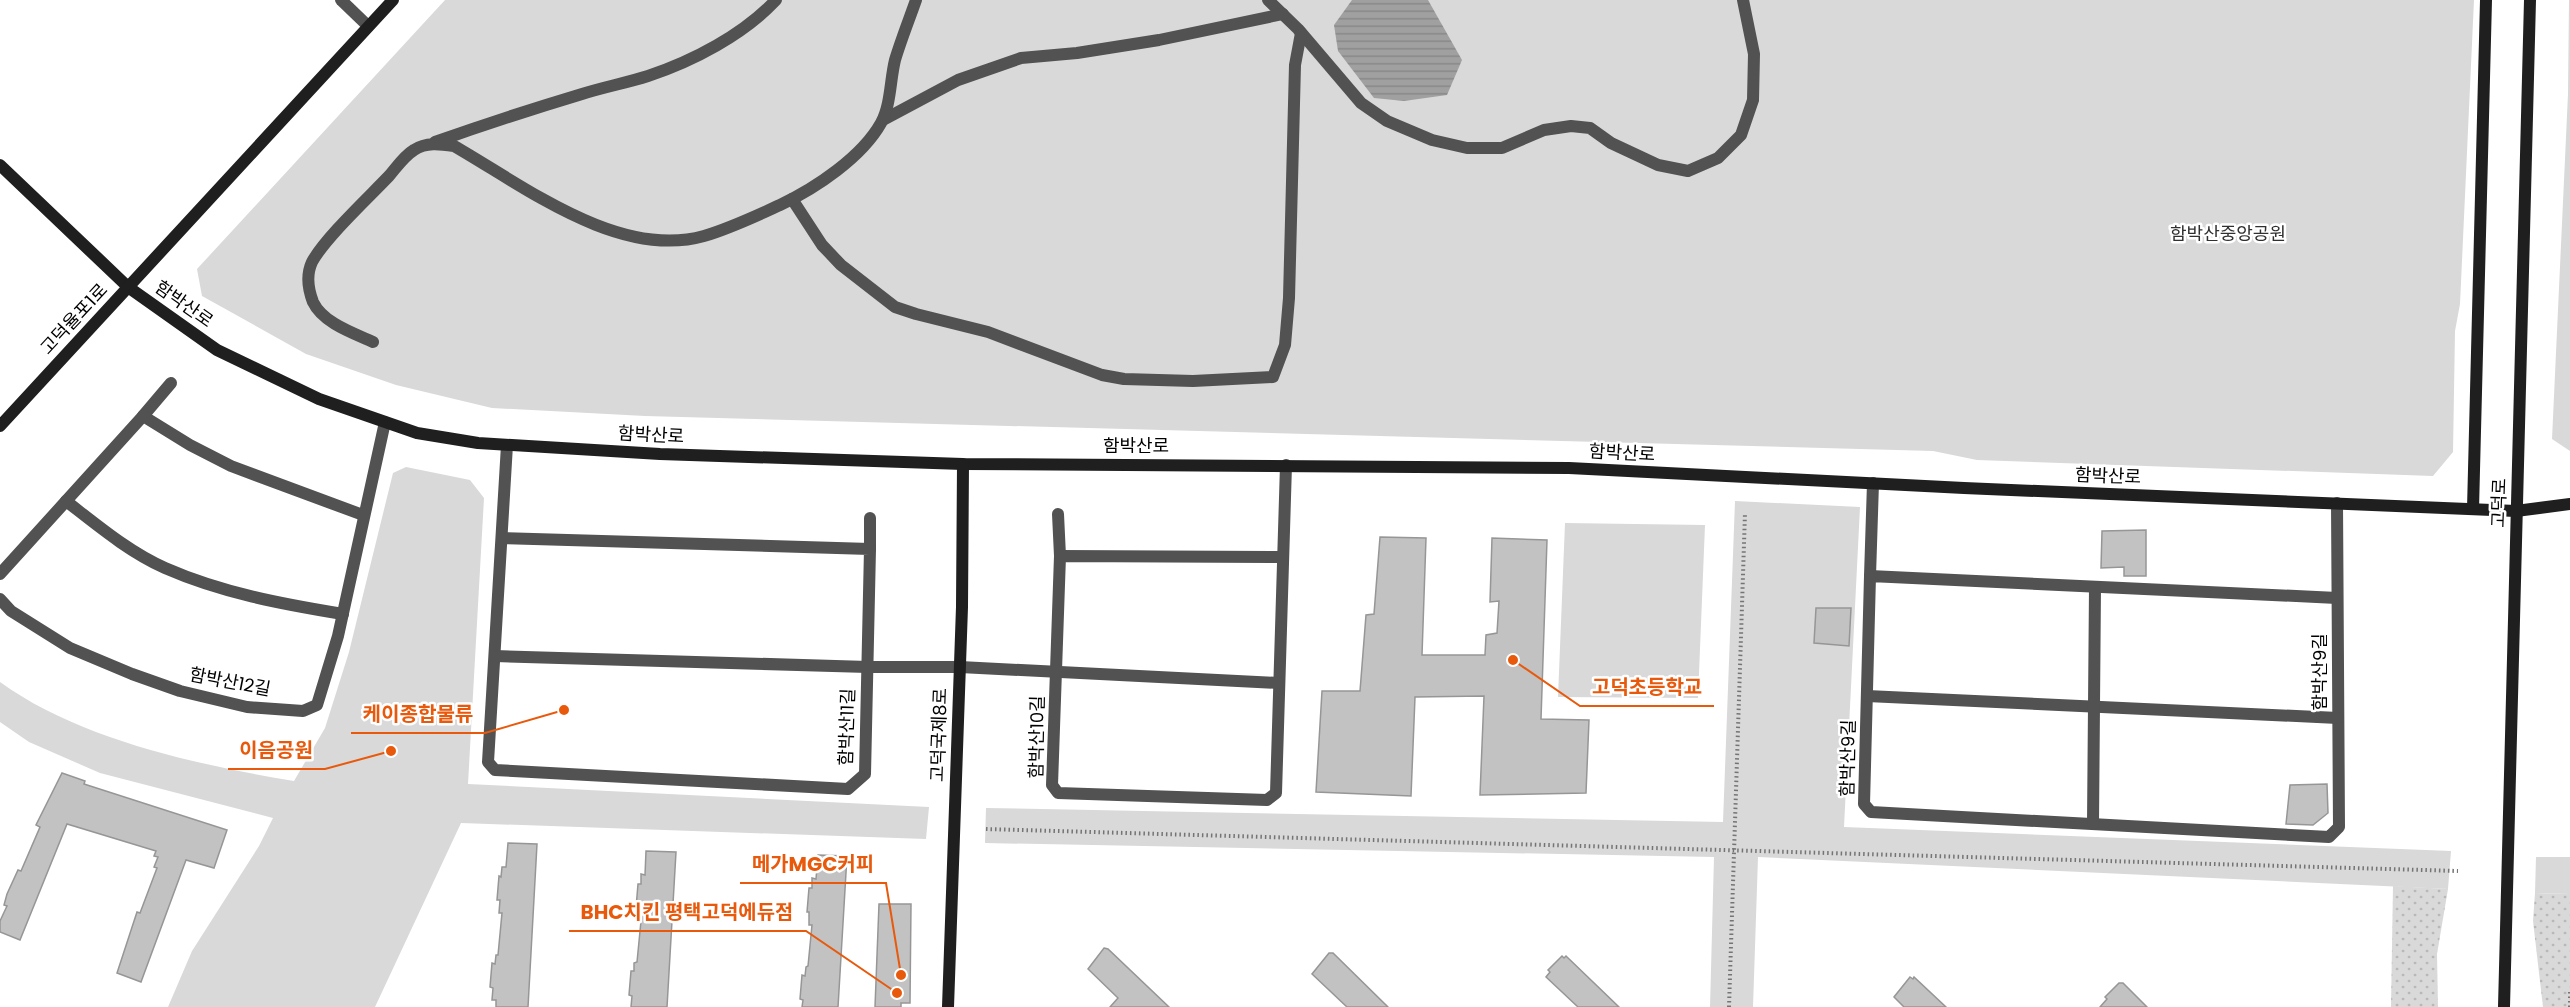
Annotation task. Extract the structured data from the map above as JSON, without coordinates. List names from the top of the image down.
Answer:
{
  "streets": {
    "street": [
      "함박산로",
      "고덕율포1로",
      "고덕로",
      "함박산9길",
      "함박산12길",
      "함박산11길",
      "고덕국제8로",
      "함박산10길"
    ]
  },
  "crossings": [
    ["함박산로", "고덕율포1로"],
    ["함박산로", "고덕로"],
    ["함박산로", "함박산9길"],
    ["함박산로", "함박산12길"],
    ["함박산로", "함박산11길"],
    ["함박산로", "고덕국제8로"],
    ["함박산로", "함박산10길"]
  ],
  "parks": ["함박산중앙공원"],
  "places": [
    "고덕초등학교",
    "케이종합물류",
    "이음공원",
    "메가MGC커피",
    "BHC치킨 평택고덕에듀점"
  ]
}
